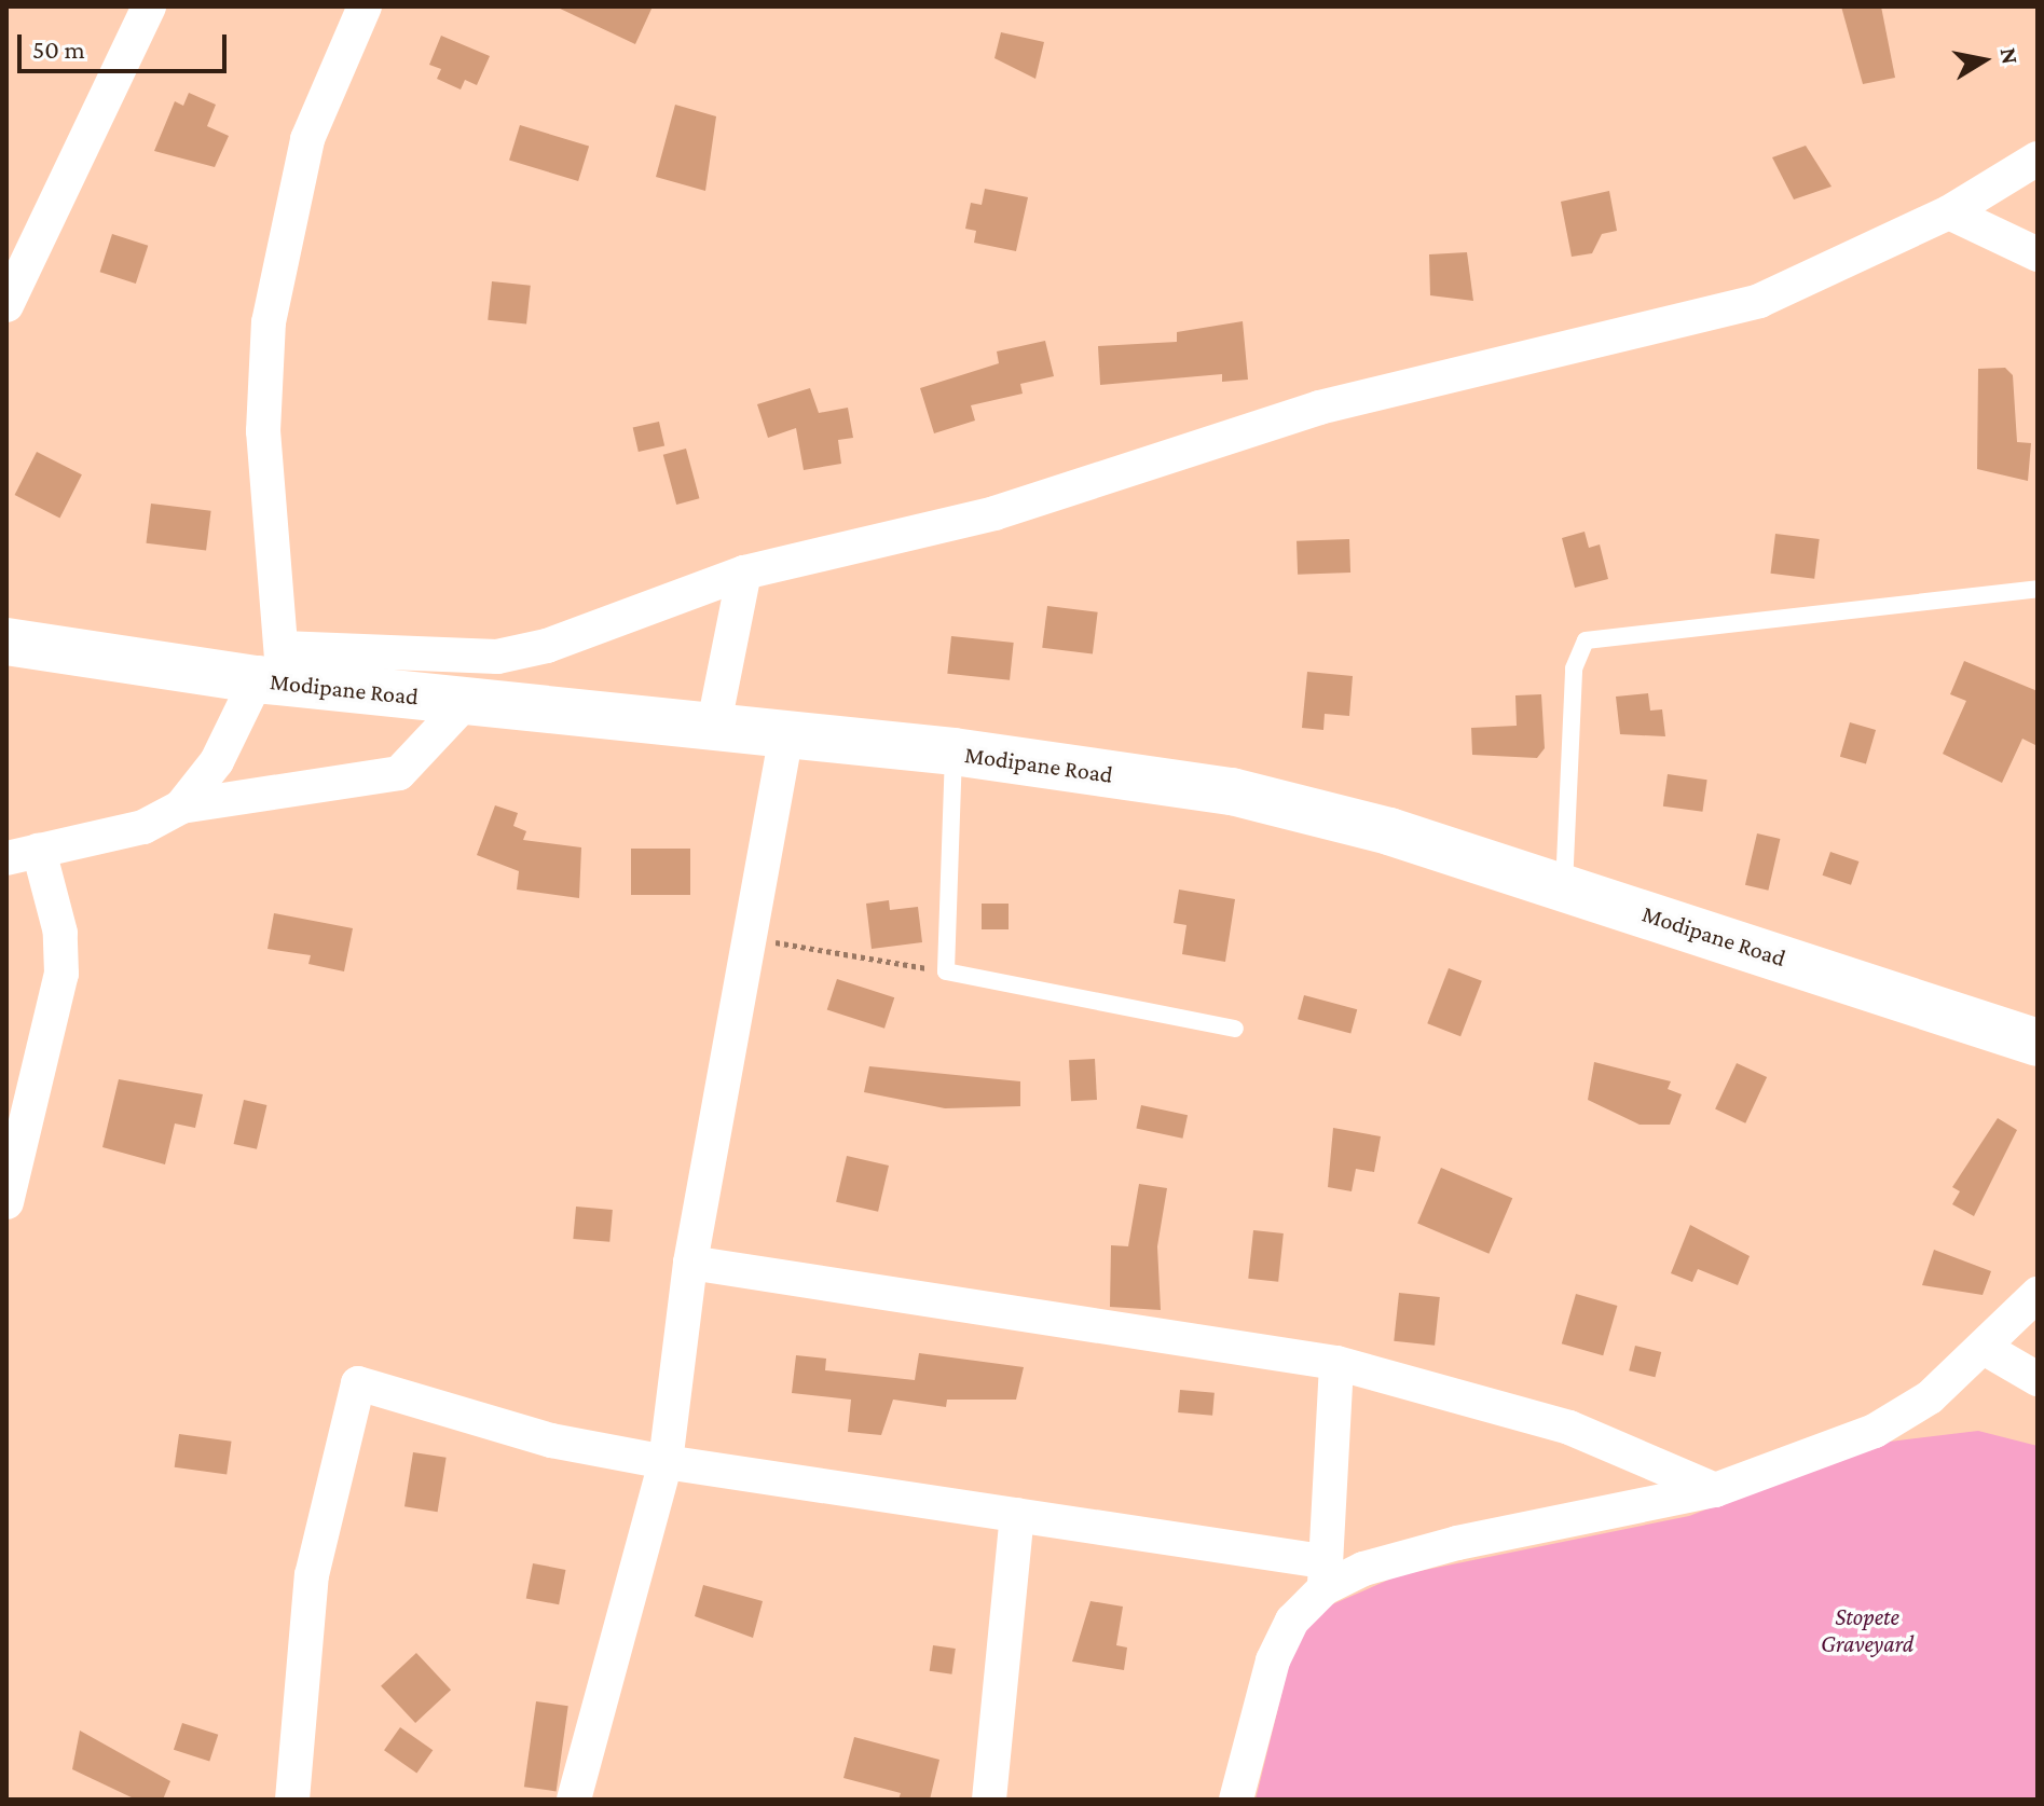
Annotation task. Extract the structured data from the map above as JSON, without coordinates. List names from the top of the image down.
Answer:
{
  "streets": {
    "main road": ["Modipane Road"]
  },
  "parks": ["Stopete Graveyard"],
  "scale_bar": "50 m",
  "north": "right"
}
